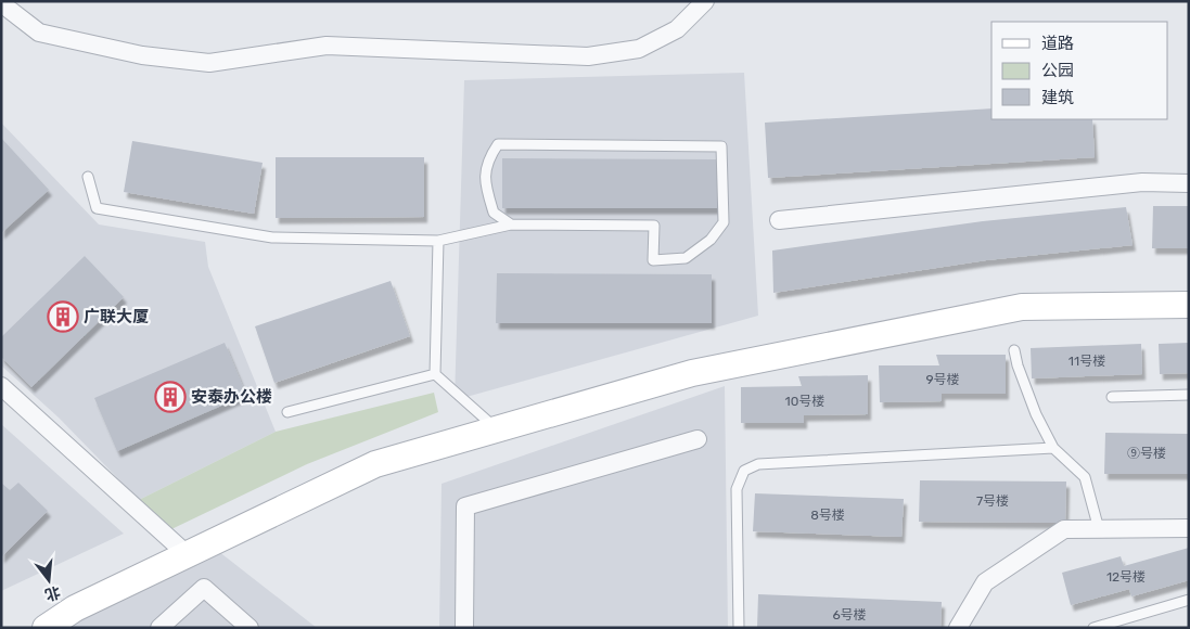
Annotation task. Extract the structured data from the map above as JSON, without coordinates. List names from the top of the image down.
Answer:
{
  "places": {
    "building": ["广联大厦", "安泰办公楼"]
  },
  "house_numbers": [
    "11号楼",
    "9号楼",
    "10号楼",
    "⑨号楼",
    "7号楼",
    "8号楼",
    "12号楼",
    "6号楼"
  ],
  "legend": ["道路", "公园", "建筑"],
  "north": "bottom"
}
